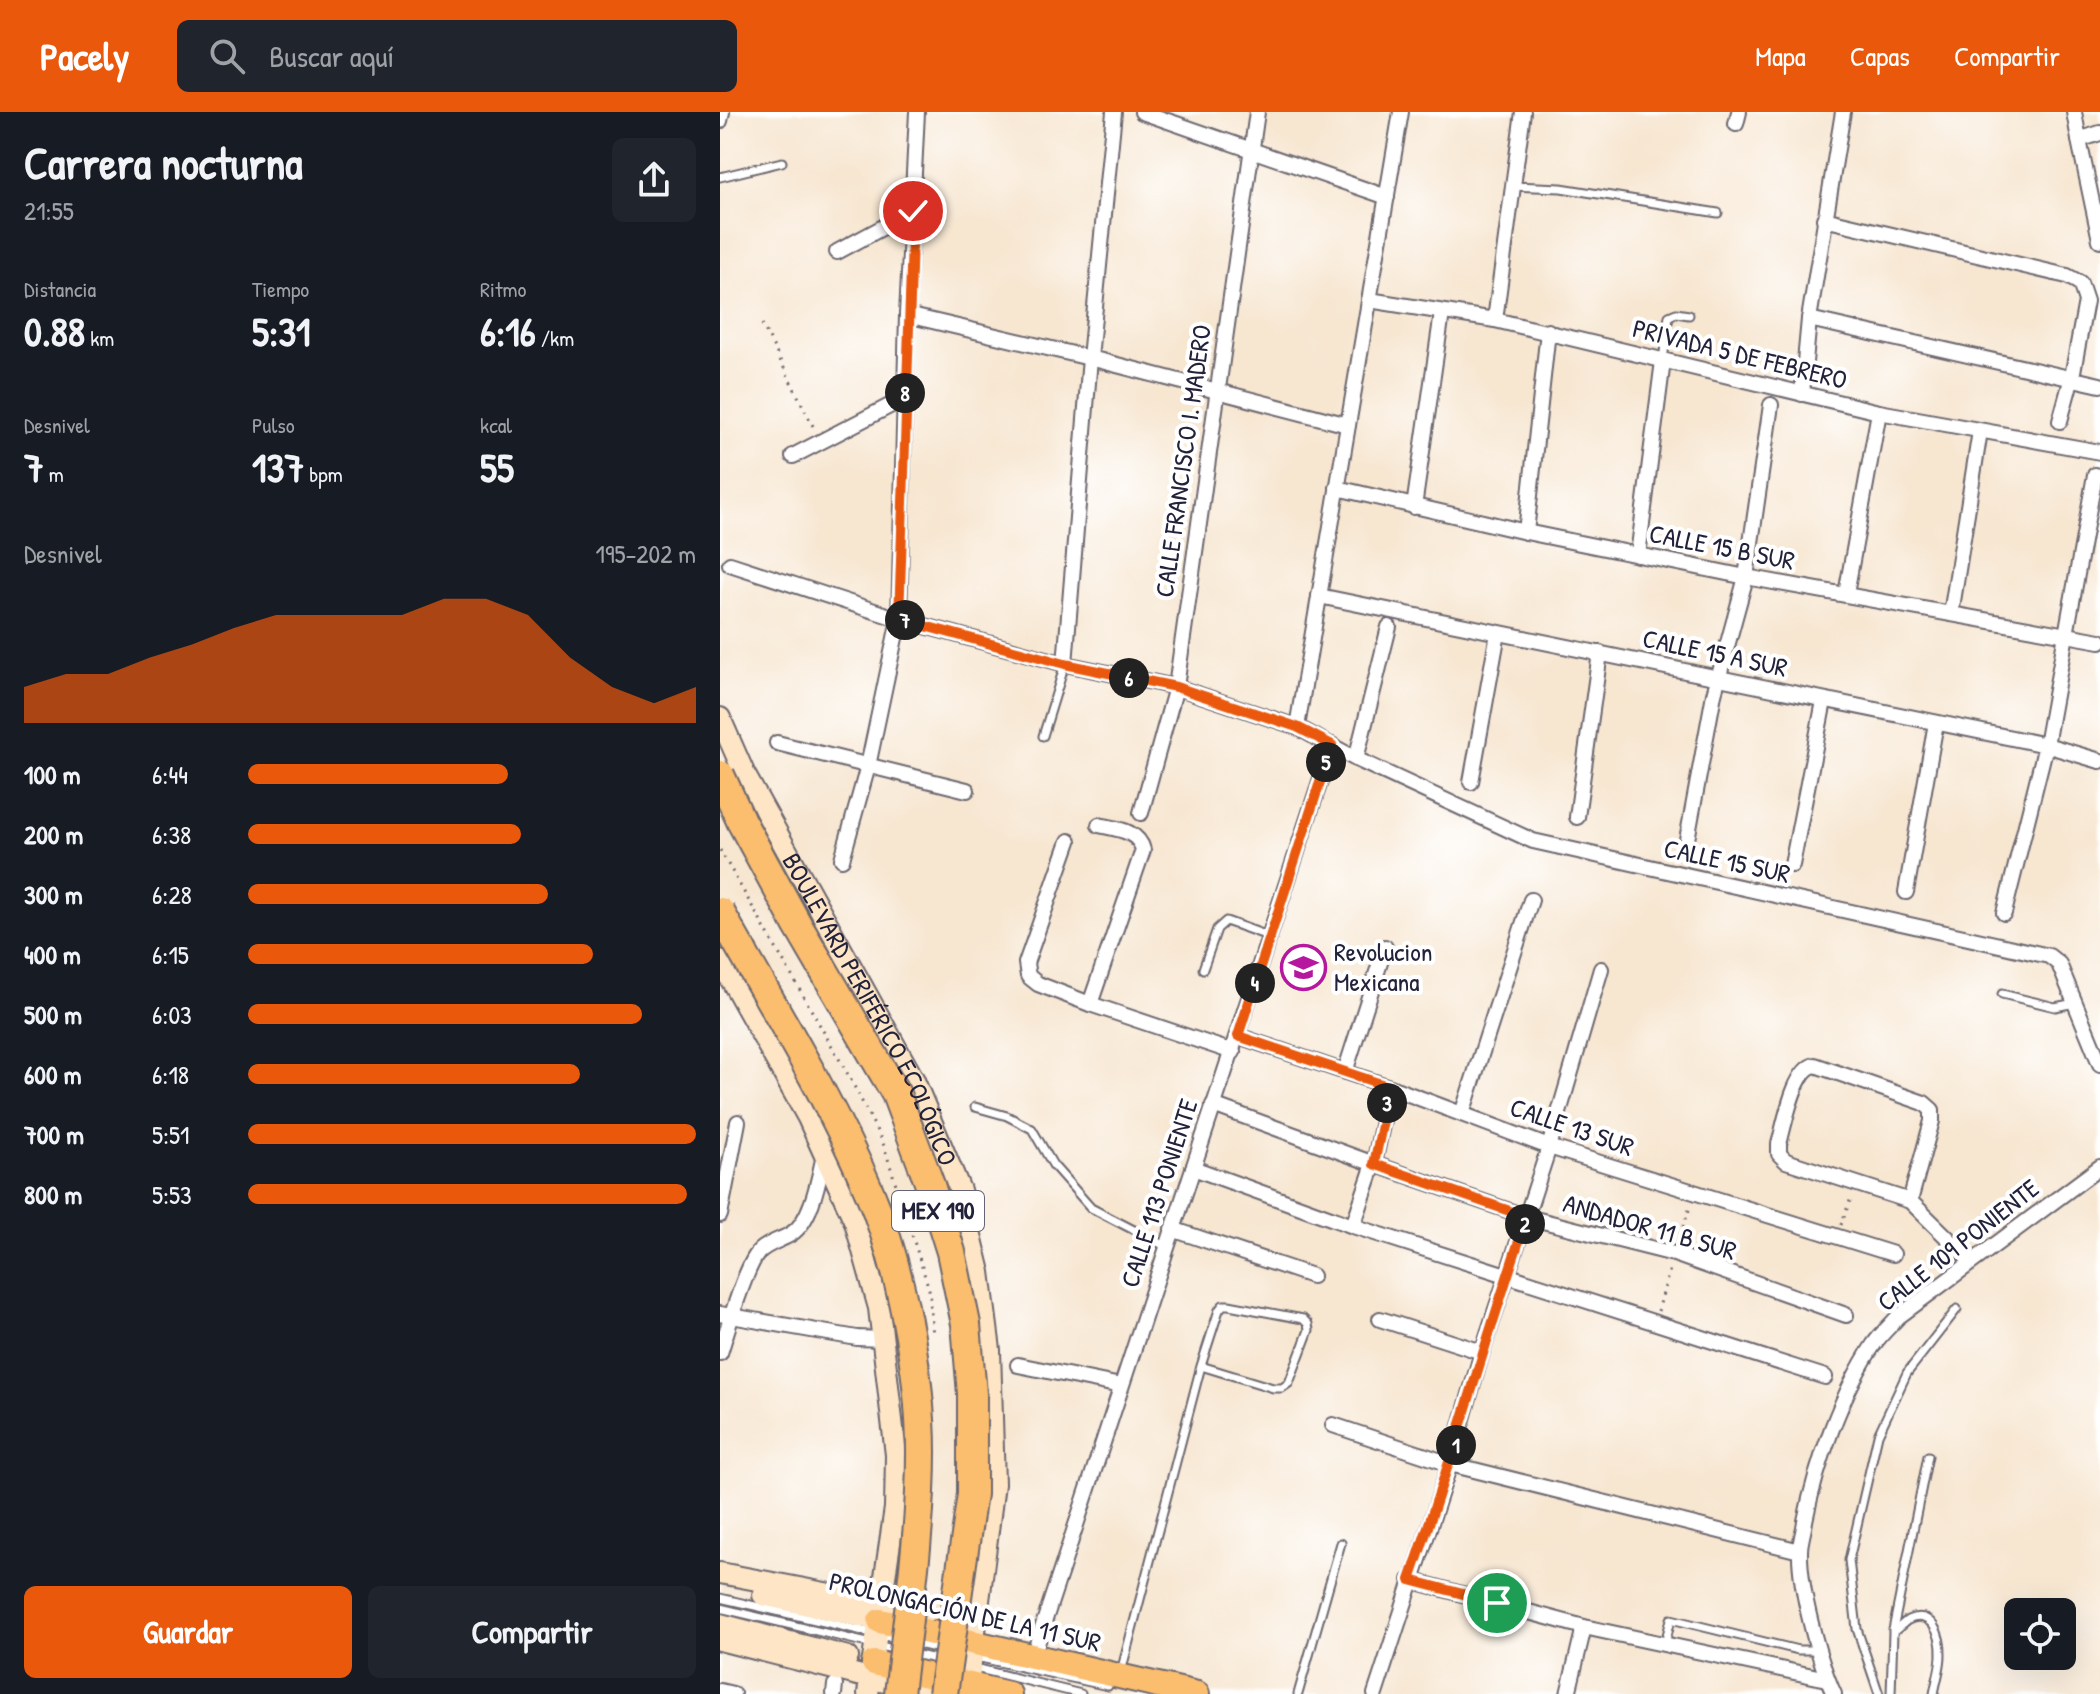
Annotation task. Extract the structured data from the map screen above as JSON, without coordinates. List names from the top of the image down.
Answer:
{
  "streets": {
    "highway": ["BOULEVARD PERIFÉRICO ECOLÓGICO", "MEX 190"],
    "main road": ["PROLONGACIÓN DE LA 11 SUR"],
    "street": [
      "PRIVADA 5 DE FEBRERO",
      "CALLE FRANCISCO I. MADERO",
      "CALLE 15 B SUR",
      "CALLE 15 A SUR",
      "CALLE 15 SUR",
      "CALLE 13 SUR",
      "CALLE 113 PONIENTE",
      "ANDADOR 11 B SUR",
      "CALLE 109 PONIENTE"
    ]
  },
  "crossings": [
    ["CALLE FRANCISCO I. MADERO", "CALLE 15 SUR"],
    ["CALLE 15 SUR", "CALLE 113 PONIENTE"],
    ["BOULEVARD PERIFÉRICO ECOLÓGICO", "PROLONGACIÓN DE LA 11 SUR"],
    ["CALLE 13 SUR", "CALLE 113 PONIENTE"],
    ["CALLE 113 PONIENTE", "ANDADOR 11 B SUR"],
    ["CALLE 113 PONIENTE", "PROLONGACIÓN DE LA 11 SUR"]
  ],
  "places": {
    "school or university": ["Revolucion Mexicana"]
  },
  "page": {
    "header": "Pacely",
    "search": "Buscar aquí",
    "nav": ["Mapa", "Capas", "Compartir"],
    "heading": ["Carrera nocturna", "21:55"],
    "stats": [
      ["Distancia", "0.88 km"],
      ["Tiempo", "5:31"],
      ["Ritmo", "6:16 /km"],
      ["Desnivel", "7 m"],
      ["Pulso", "137 bpm"],
      ["kcal", "55"]
    ],
    "pins": [
      "8",
      "7",
      "6",
      "5",
      "4",
      "3",
      "2",
      "1"
    ],
    "chart": ["Desnivel", "195–202 m"],
    "list": [
      {
        "name": "100 m",
        "note": "6:44"
      },
      {
        "name": "200 m",
        "note": "6:38"
      },
      {
        "name": "300 m",
        "note": "6:28"
      },
      {
        "name": "400 m",
        "note": "6:15"
      },
      {
        "name": "500 m",
        "note": "6:03"
      },
      {
        "name": "600 m",
        "note": "6:18"
      },
      {
        "name": "700 m",
        "note": "5:51"
      },
      {
        "name": "800 m",
        "note": "5:53"
      }
    ],
    "buttons": ["Guardar", "Compartir"]
  }
}
